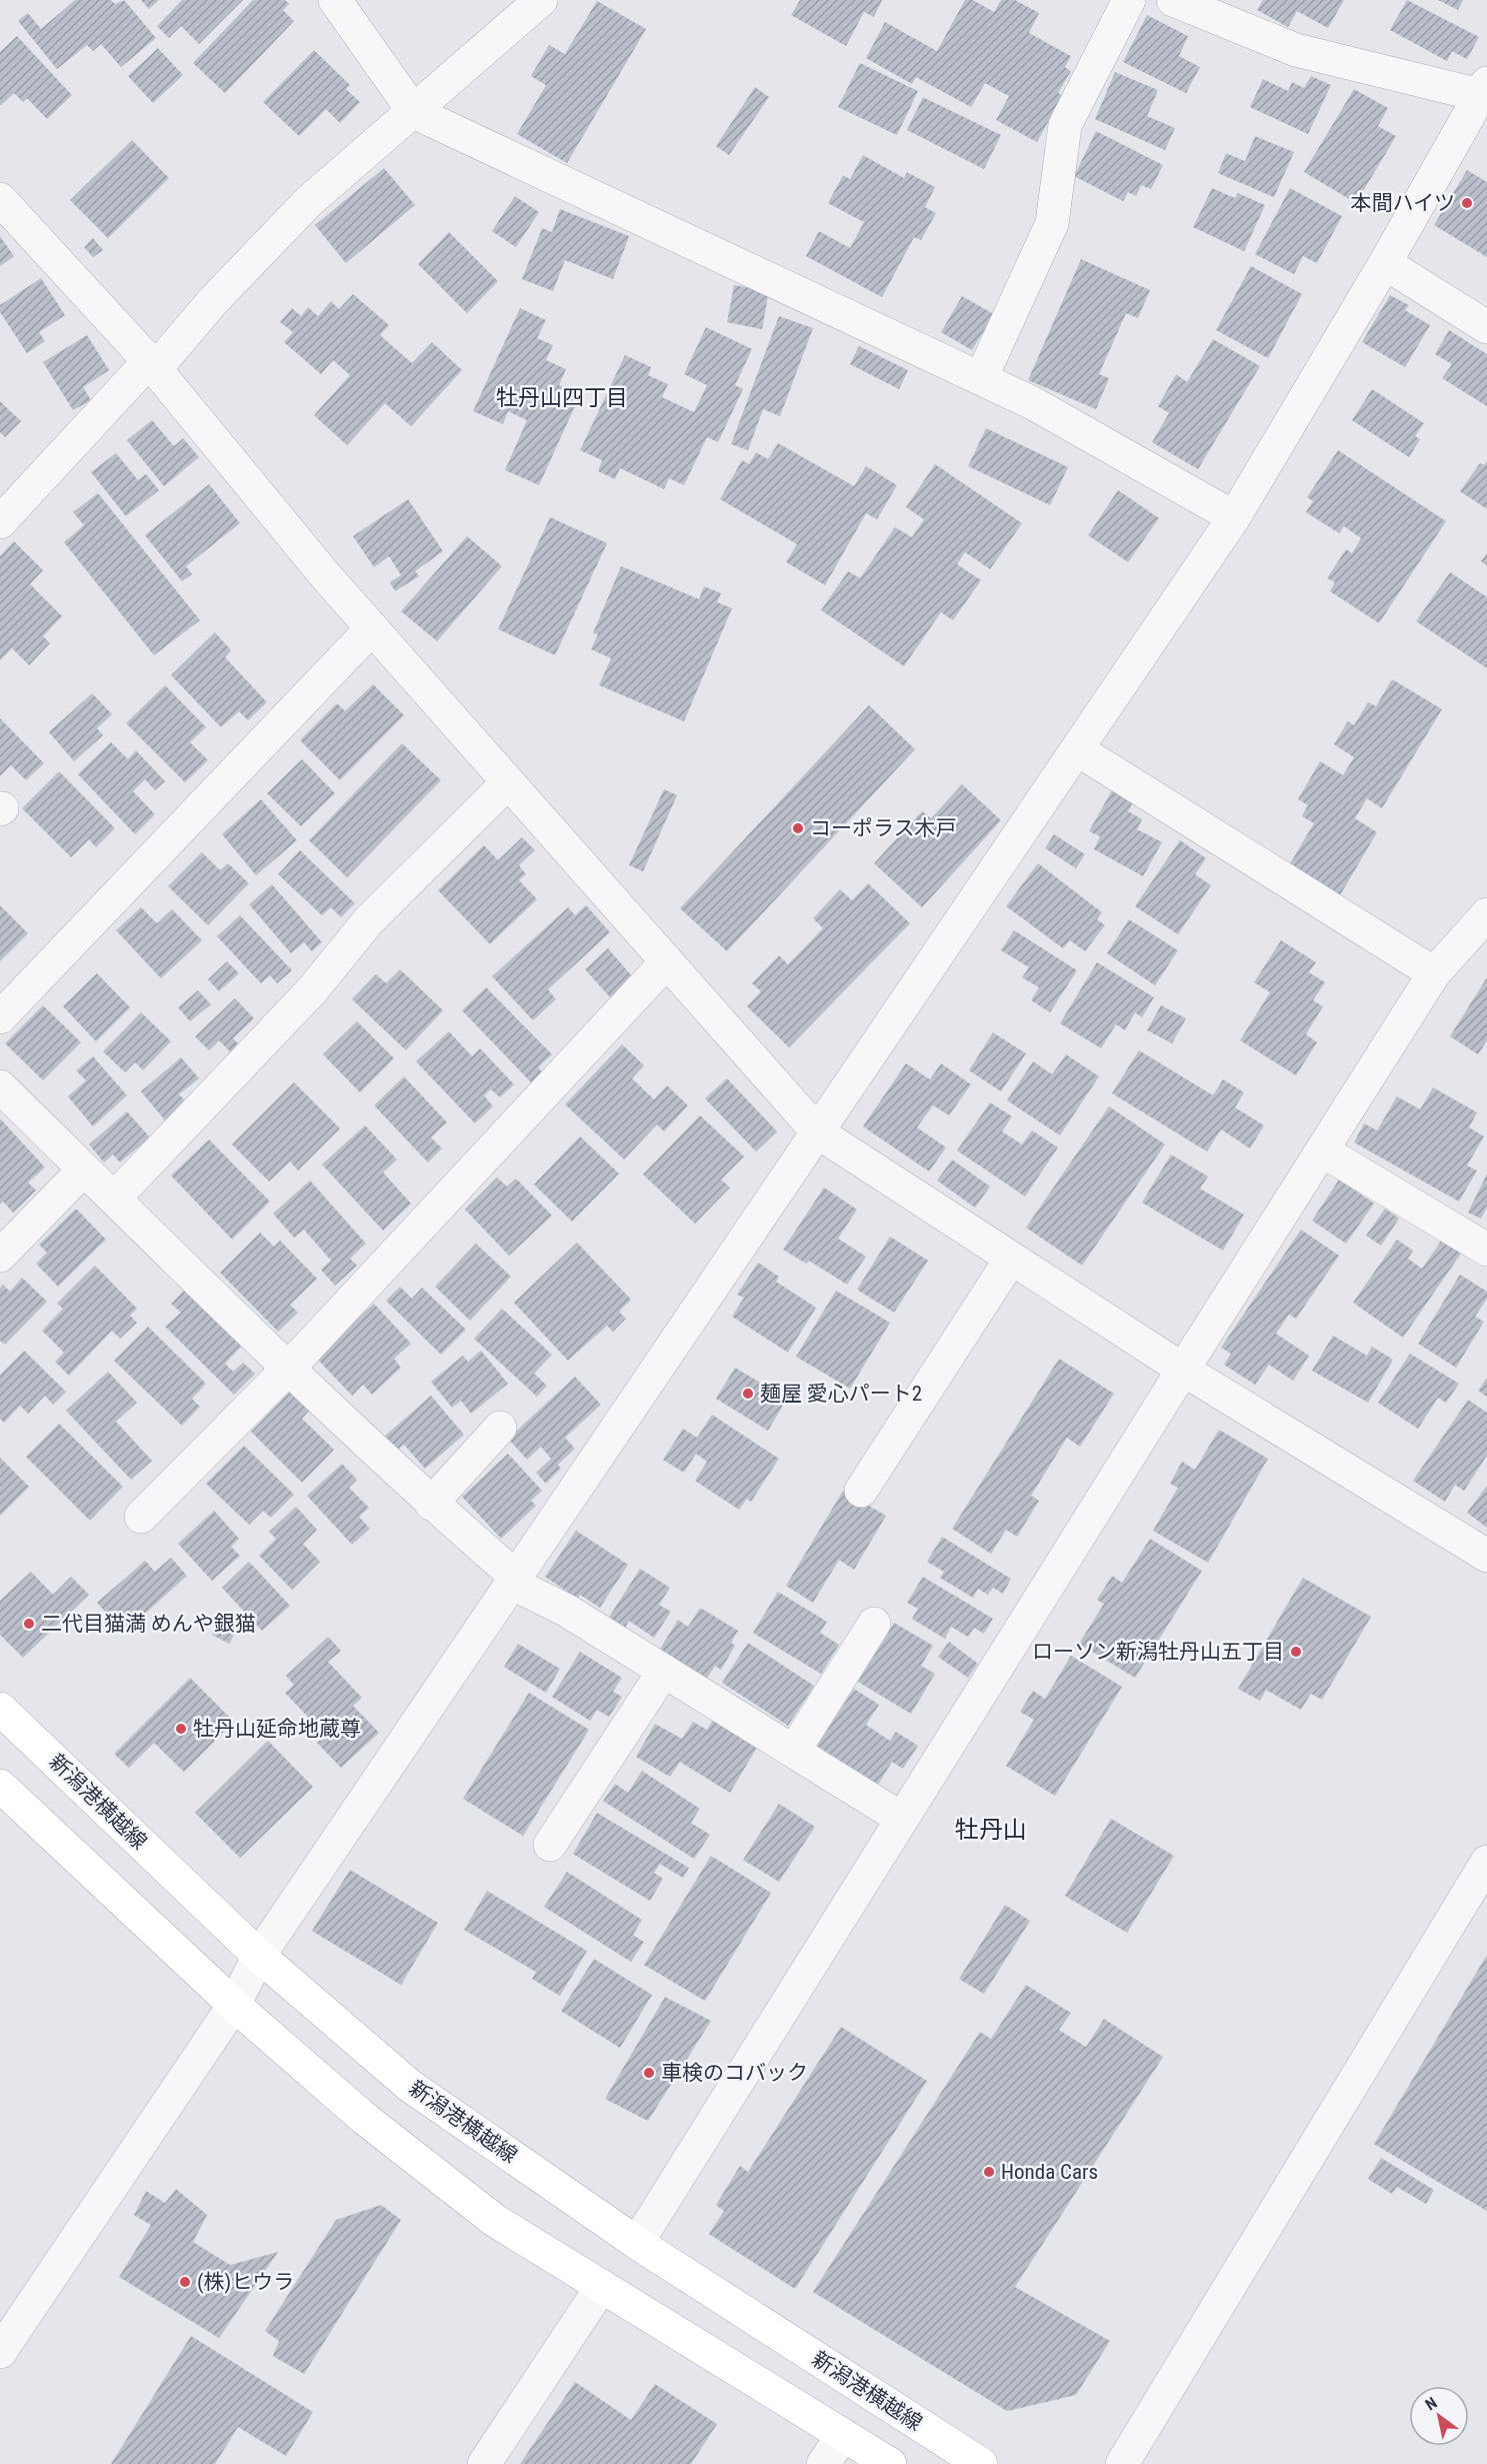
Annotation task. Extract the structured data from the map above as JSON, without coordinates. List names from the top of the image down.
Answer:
{
  "streets": {
    "main road": ["新潟港横越線"]
  },
  "districts": ["牡丹山四丁目", "牡丹山"],
  "places": [
    "本間ハイツ",
    "コーポラス木戸",
    "麺屋 愛心パート2",
    "二代目猫満 めんや銀猫",
    "ローソン新潟牡丹山五丁目",
    "牡丹山延命地蔵尊",
    "車検のコバック",
    "Honda Cars",
    "(株)ヒウラ"
  ],
  "north": "top left"
}
